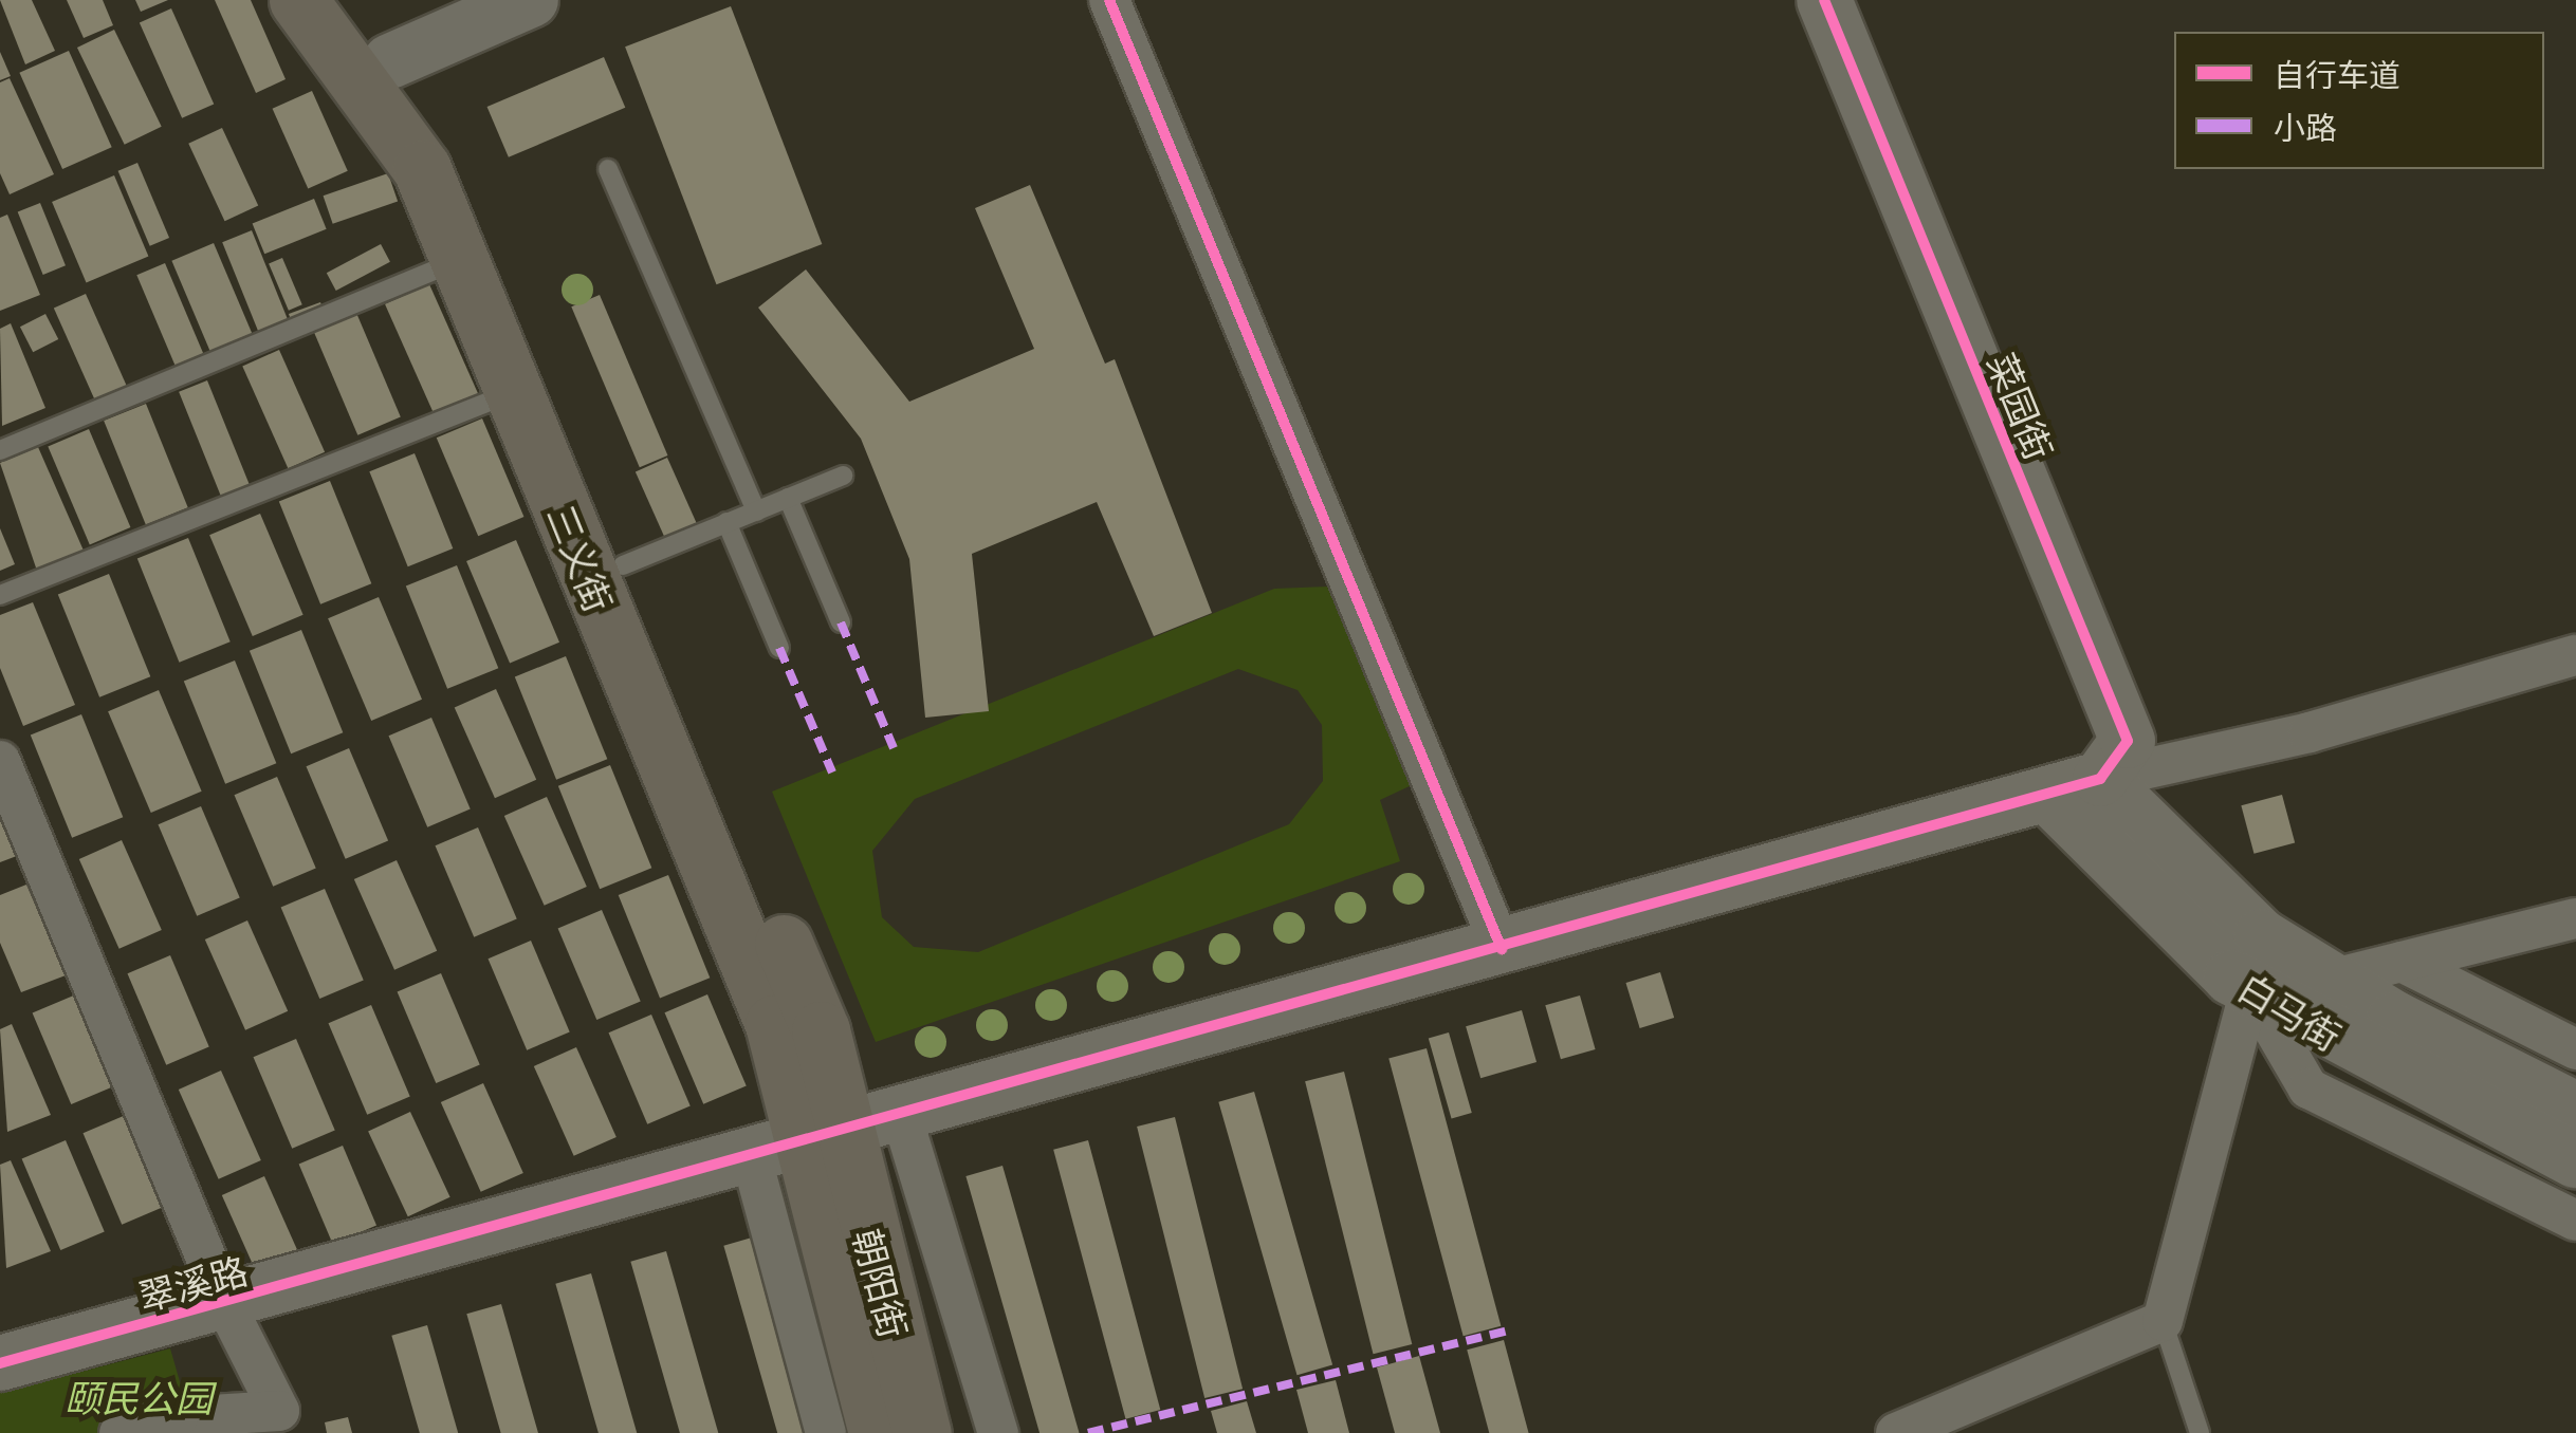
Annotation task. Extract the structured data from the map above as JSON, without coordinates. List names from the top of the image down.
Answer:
{
  "streets": {
    "main road": ["三义街", "朝阳街"],
    "street": ["菜园街", "白马街", "翠溪路"]
  },
  "crossings": [
    ["菜园街", "白马街"],
    ["三义街", "翠溪路"],
    ["三义街", "朝阳街"],
    ["白马街", "翠溪路"],
    ["翠溪路", "朝阳街"]
  ],
  "parks": ["颐民公园"],
  "legend": ["自行车道", "小路"]
}
